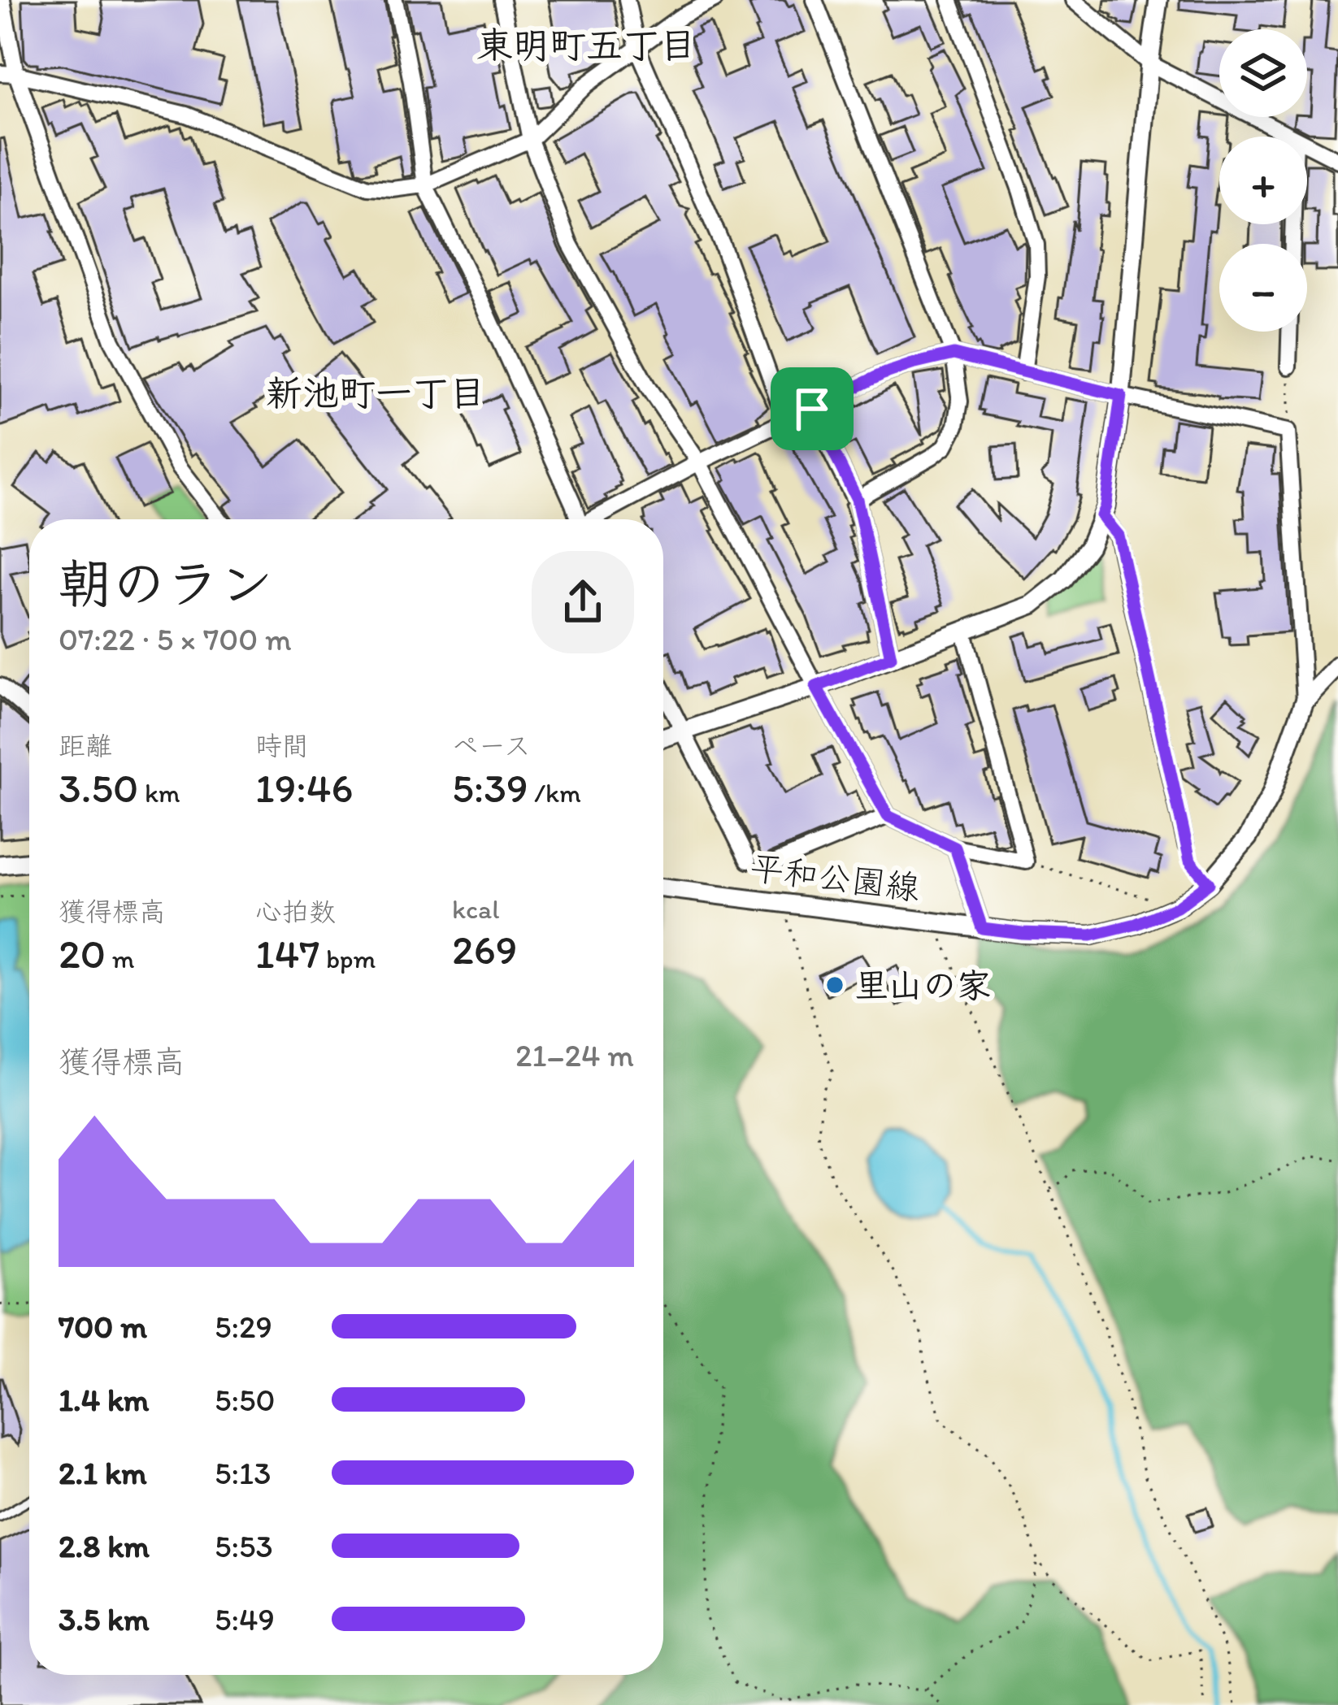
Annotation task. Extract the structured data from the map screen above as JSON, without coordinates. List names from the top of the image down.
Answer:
{
  "streets": {
    "street": ["平和公園線"]
  },
  "districts": ["東明町五丁目", "新池町一丁目"],
  "places": ["里山の家"],
  "page": {
    "map_buttons": ["+", "−"],
    "heading": ["朝のラン", "07:22 · 5 × 700 m"],
    "stats": [
      ["距離", "3.50 km"],
      ["時間", "19:46"],
      ["ペース", "5:39 /km"],
      ["獲得標高", "20 m"],
      ["心拍数", "147 bpm"],
      ["kcal", "269"]
    ],
    "chart": ["獲得標高", "21–24 m"],
    "list": [
      {
        "name": "700 m",
        "note": "5:29"
      },
      {
        "name": "1.4 km",
        "note": "5:50"
      },
      {
        "name": "2.1 km",
        "note": "5:13"
      },
      {
        "name": "2.8 km",
        "note": "5:53"
      },
      {
        "name": "3.5 km",
        "note": "5:49"
      }
    ]
  }
}
